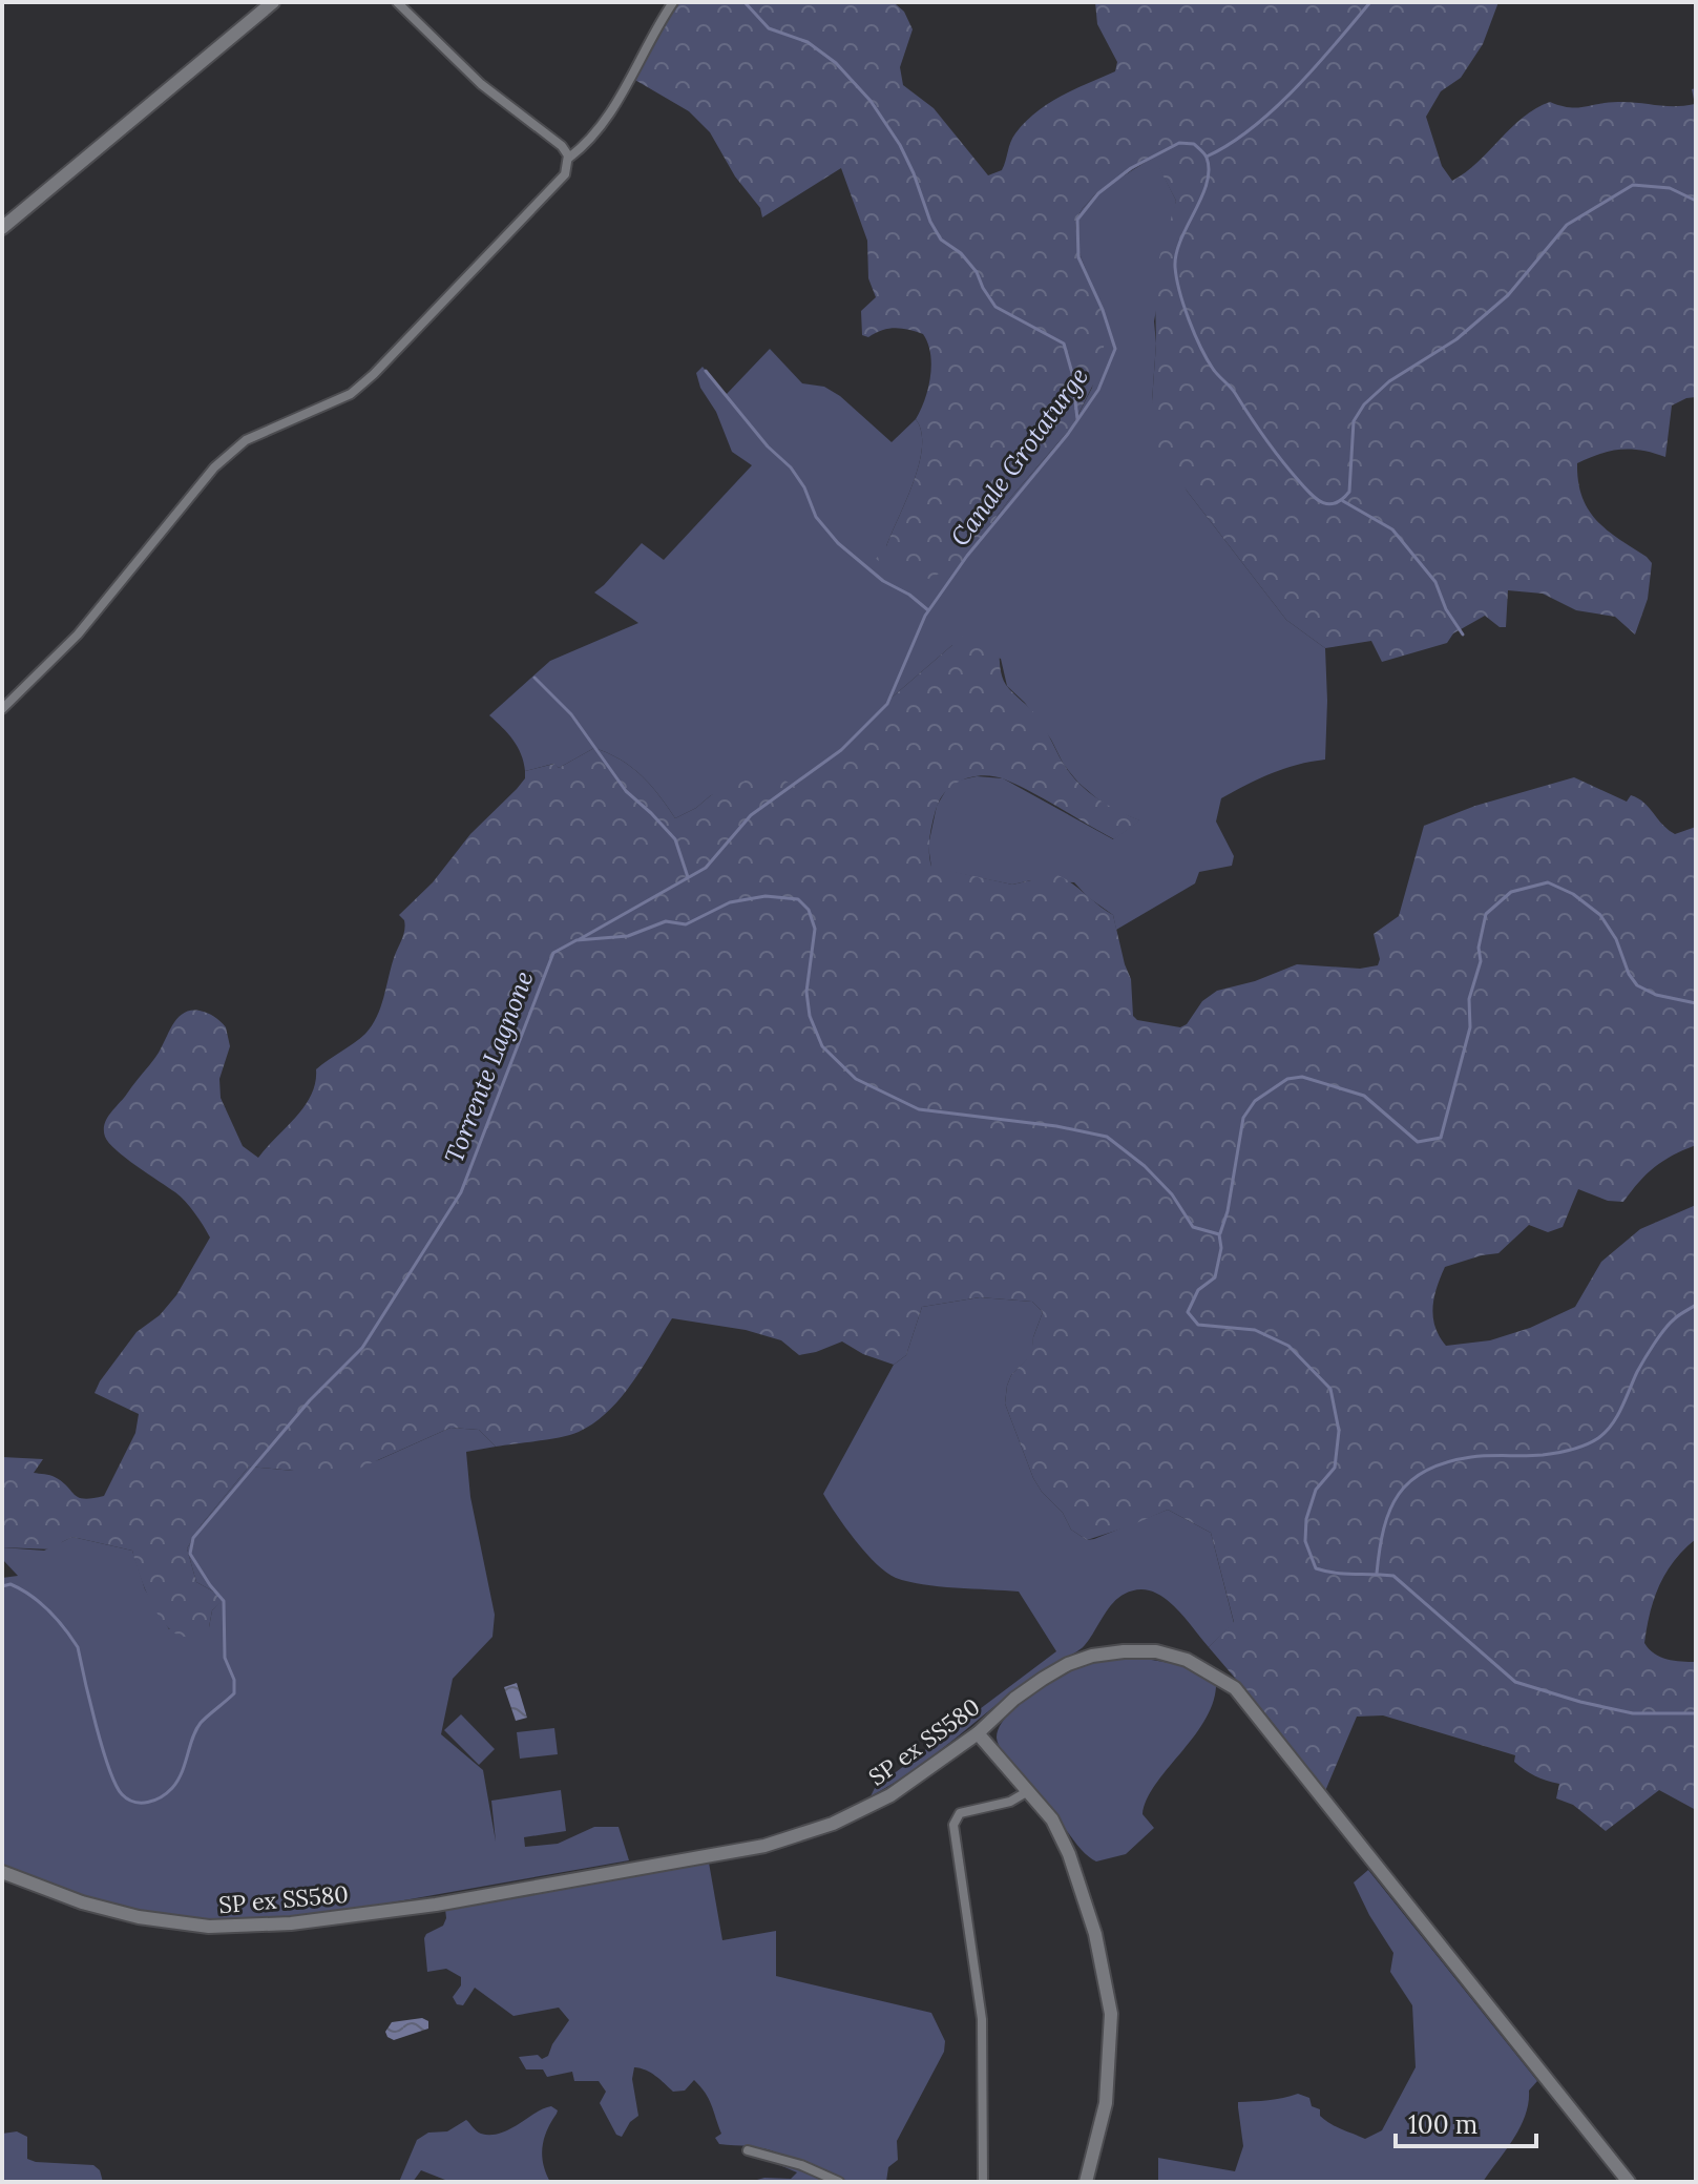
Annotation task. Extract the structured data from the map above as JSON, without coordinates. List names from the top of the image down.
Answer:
{
  "streets": {
    "main road": ["SP ex SS580"]
  },
  "water": ["Canale Grotaturge", "Torrente Lagnone"],
  "scale_bar": "100 m"
}
